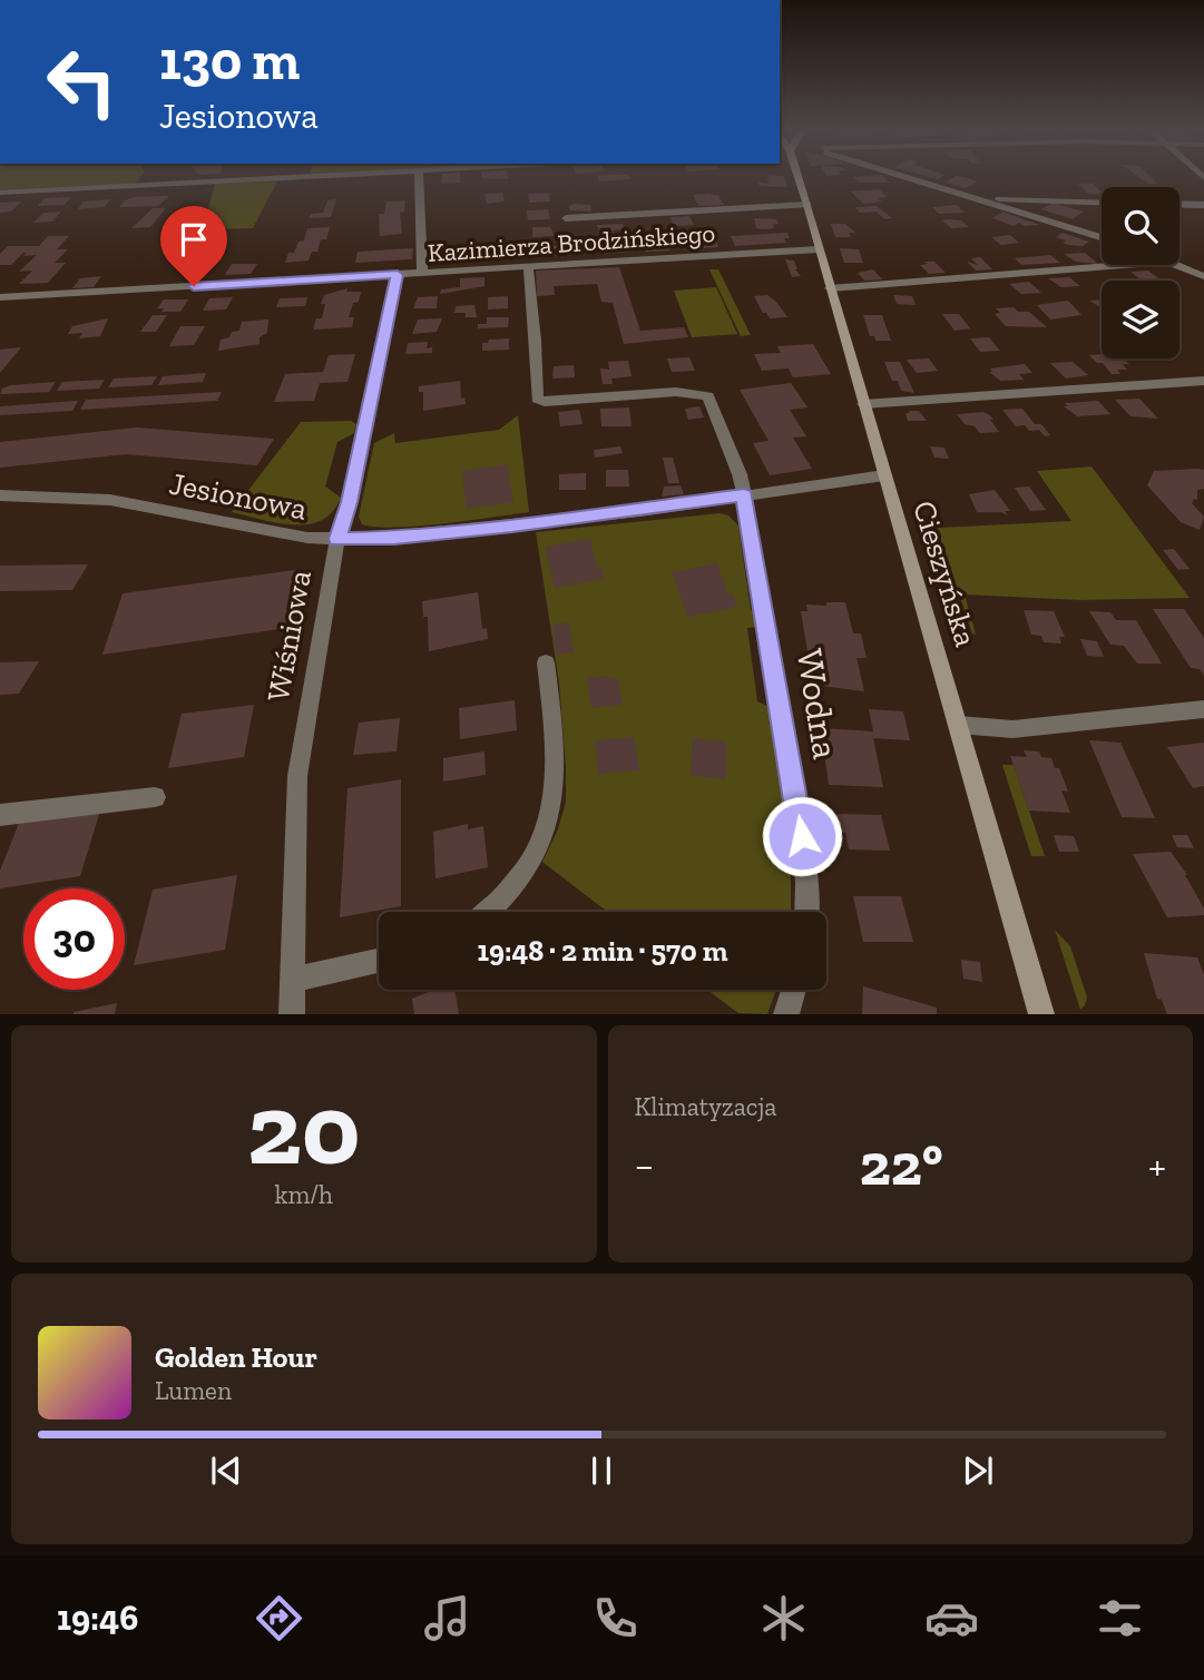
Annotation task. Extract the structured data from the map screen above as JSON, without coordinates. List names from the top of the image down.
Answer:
{
  "streets": {
    "main road": ["Cieszyńska"],
    "street": [
      "Kazimierza Brodzińskiego",
      "Jesionowa",
      "Wiśniowa",
      "Wodna"
    ]
  },
  "crossings": [
    ["Kazimierza Brodzińskiego", "Cieszyńska"],
    ["Kazimierza Brodzińskiego", "Wiśniowa"],
    ["Kazimierza Brodzińskiego", "Wodna"],
    ["Jesionowa", "Cieszyńska"],
    ["Jesionowa", "Wiśniowa"],
    ["Jesionowa", "Wodna"]
  ],
  "page": {
    "turn": ["130 m", "Jesionowa"],
    "limit": "30",
    "trip": "19:48 · 2 min · 570 m",
    "tile": [
      ["20", "km/h"],
      "Klimatyzacja"
    ],
    "heat": ["−", "22°", "+"],
    "song": ["Golden Hour", "Lumen"],
    "tabs": "19:46"
  }
}
